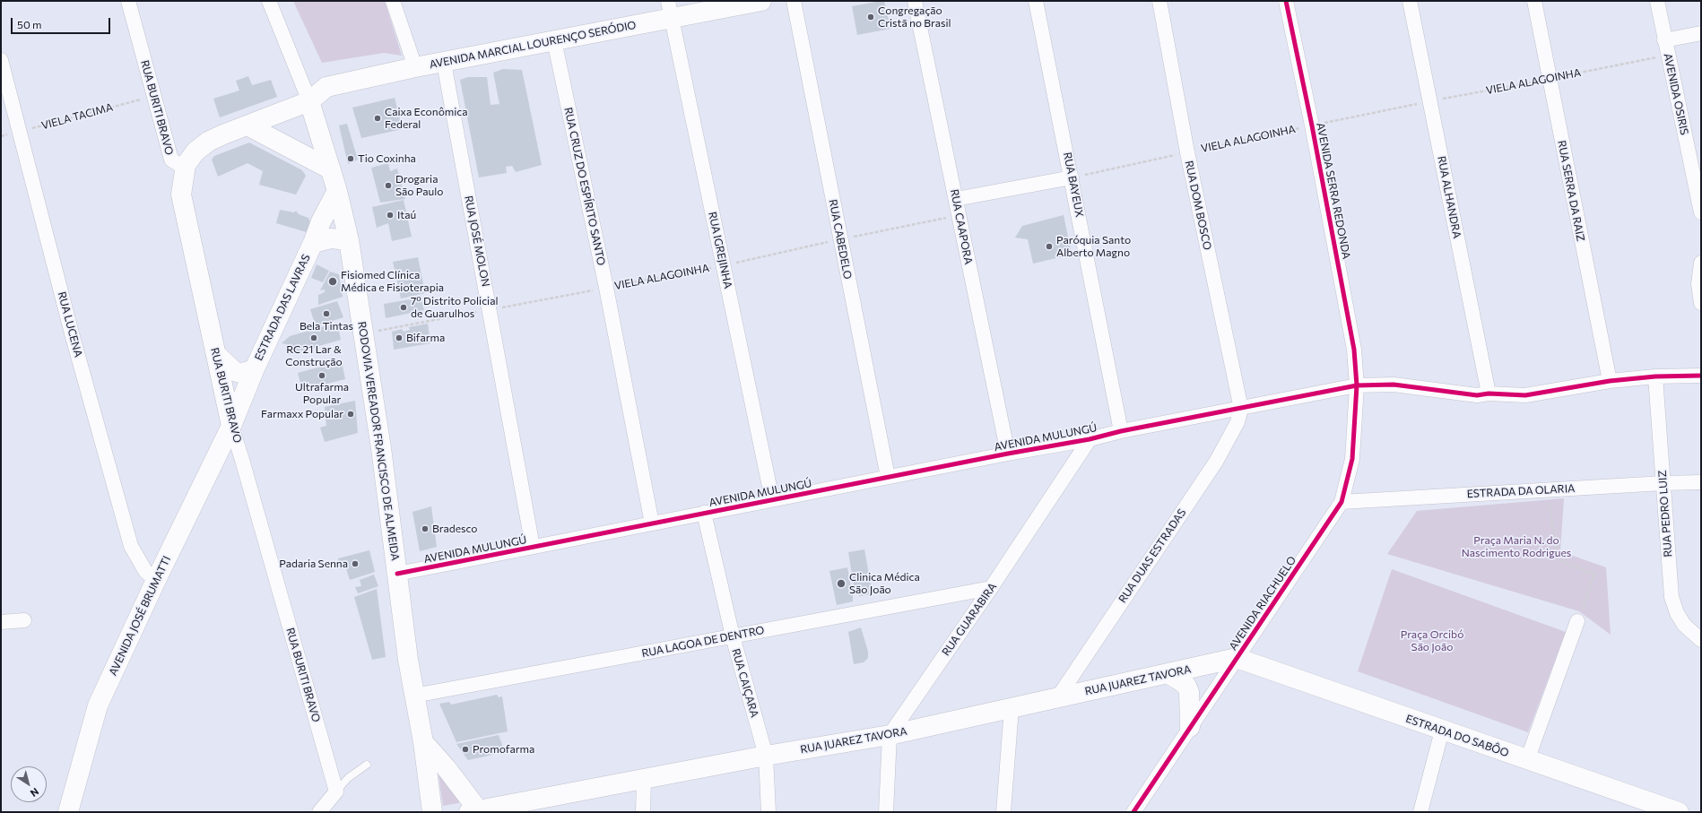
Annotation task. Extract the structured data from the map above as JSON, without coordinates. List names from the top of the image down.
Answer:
{
  "streets": {
    "main road": [
      "AVENIDA MARCIAL LOURENÇO SERÓDIO",
      "RUA BURITI BRAVO",
      "ESTRADA DAS LAVRAS",
      "RODOVIA VEREADOR FRANCISCO DE ALMEIDA",
      "AVENIDA JOSÉ BRUMATTI",
      "RUA JUAREZ TAVORA",
      "ESTRADA DO SABÔO"
    ],
    "street": [
      "AVENIDA OSIRIS",
      "RUA BAYEUX",
      "RUA CRUZ DO ESPÍRITO SANTO",
      "AVENIDA SERRA REDONDA",
      "RUA SERRA DA RAIZ",
      "RUA ALHANDRA",
      "RUA DOM BOSCO",
      "RUA CAAPORA",
      "RUA CABEDELO",
      "RUA JOSÉ MOLON",
      "RUA IGREJINHA",
      "RUA LUCENA",
      "AVENIDA MULUNGÚ",
      "ESTRADA DA OLARIA",
      "RUA PEDRO LUIZ",
      "RUA DUAS ESTRADAS",
      "AVENIDA RIACHUELO",
      "RUA GUARABIRA",
      "RUA LAGOA DE DENTRO",
      "RUA CAIÇARA"
    ],
    "path": ["VIELA ALAGOINHA", "VIELA TACIMA"]
  },
  "crossings": [
    ["AVENIDA MARCIAL LOURENÇO SERÓDIO", "RUA BURITI BRAVO"],
    ["AVENIDA MARCIAL LOURENÇO SERÓDIO", "RUA CRUZ DO ESPÍRITO SANTO"],
    ["AVENIDA MARCIAL LOURENÇO SERÓDIO", "RUA JOSÉ MOLON"],
    ["AVENIDA MARCIAL LOURENÇO SERÓDIO", "RUA IGREJINHA"],
    ["VIELA ALAGOINHA", "AVENIDA OSIRIS"],
    ["VIELA ALAGOINHA", "RUA BAYEUX"],
    ["VIELA ALAGOINHA", "RUA CRUZ DO ESPÍRITO SANTO"],
    ["VIELA ALAGOINHA", "AVENIDA SERRA REDONDA"],
    ["VIELA ALAGOINHA", "RUA SERRA DA RAIZ"],
    ["VIELA ALAGOINHA", "RUA ALHANDRA"],
    ["VIELA ALAGOINHA", "RUA DOM BOSCO"],
    ["VIELA ALAGOINHA", "RUA CAAPORA"],
    ["VIELA ALAGOINHA", "RUA CABEDELO"],
    ["VIELA ALAGOINHA", "RUA JOSÉ MOLON"],
    ["VIELA ALAGOINHA", "RUA IGREJINHA"],
    ["VIELA ALAGOINHA", "RODOVIA VEREADOR FRANCISCO DE ALMEIDA"],
    ["RUA BURITI BRAVO", "VIELA TACIMA"],
    ["RUA BURITI BRAVO", "ESTRADA DAS LAVRAS"],
    ["RUA BURITI BRAVO", "AVENIDA JOSÉ BRUMATTI"],
    ["VIELA TACIMA", "RUA LUCENA"],
    ["RUA BAYEUX", "AVENIDA MULUNGÚ"],
    ["RUA CRUZ DO ESPÍRITO SANTO", "AVENIDA MULUNGÚ"],
    ["AVENIDA SERRA REDONDA", "AVENIDA MULUNGÚ"],
    ["AVENIDA SERRA REDONDA", "AVENIDA RIACHUELO"],
    ["RUA SERRA DA RAIZ", "AVENIDA MULUNGÚ"],
    ["RUA ALHANDRA", "AVENIDA MULUNGÚ"],
    ["RUA DOM BOSCO", "AVENIDA MULUNGÚ"],
    ["RUA DOM BOSCO", "RUA DUAS ESTRADAS"],
    ["RUA CAAPORA", "AVENIDA MULUNGÚ"],
    ["RUA CABEDELO", "AVENIDA MULUNGÚ"],
    ["RUA JOSÉ MOLON", "AVENIDA MULUNGÚ"],
    ["RUA IGREJINHA", "AVENIDA MULUNGÚ"],
    ["ESTRADA DAS LAVRAS", "RODOVIA VEREADOR FRANCISCO DE ALMEIDA"],
    ["ESTRADA DAS LAVRAS", "AVENIDA JOSÉ BRUMATTI"],
    ["RUA LUCENA", "AVENIDA JOSÉ BRUMATTI"],
    ["AVENIDA MULUNGÚ", "RODOVIA VEREADOR FRANCISCO DE ALMEIDA"],
    ["AVENIDA MULUNGÚ", "RUA PEDRO LUIZ"],
    ["AVENIDA MULUNGÚ", "RUA DUAS ESTRADAS"],
    ["AVENIDA MULUNGÚ", "AVENIDA RIACHUELO"],
    ["AVENIDA MULUNGÚ", "RUA GUARABIRA"],
    ["AVENIDA MULUNGÚ", "RUA CAIÇARA"],
    ["RODOVIA VEREADOR FRANCISCO DE ALMEIDA", "RUA LAGOA DE DENTRO"],
    ["ESTRADA DA OLARIA", "RUA PEDRO LUIZ"],
    ["ESTRADA DA OLARIA", "AVENIDA RIACHUELO"],
    ["RUA DUAS ESTRADAS", "RUA JUAREZ TAVORA"],
    ["AVENIDA RIACHUELO", "RUA JUAREZ TAVORA"],
    ["AVENIDA RIACHUELO", "ESTRADA DO SABÔO"],
    ["RUA GUARABIRA", "RUA LAGOA DE DENTRO"],
    ["RUA GUARABIRA", "RUA JUAREZ TAVORA"],
    ["RUA LAGOA DE DENTRO", "RUA CAIÇARA"],
    ["RUA JUAREZ TAVORA", "RUA CAIÇARA"],
    ["RUA JUAREZ TAVORA", "ESTRADA DO SABÔO"]
  ],
  "parks": ["Praça Maria N. do Nascimento Rodrigues", "Praça Orcibó São João"],
  "places": [
    "Congregação Cristã no Brasil",
    "Caixa Econômica Federal",
    "Tio Coxinha",
    "Drogaria São Paulo",
    "Itaú",
    "Paróquia Santo Alberto Magno",
    "Fisiomed Clínica Médica e Fisioterapia",
    "7º Distrito Policial de Guarulhos",
    "Bela Tintas",
    "RC 21 Lar & Construção",
    "Bifarma",
    "Ultrafarma Popular",
    "Farmaxx Popular",
    "Bradesco",
    "Padaria Senna",
    "Clinica Médica São João",
    "Promofarma"
  ],
  "scale_bar": "50 m",
  "north": "bottom right"
}
